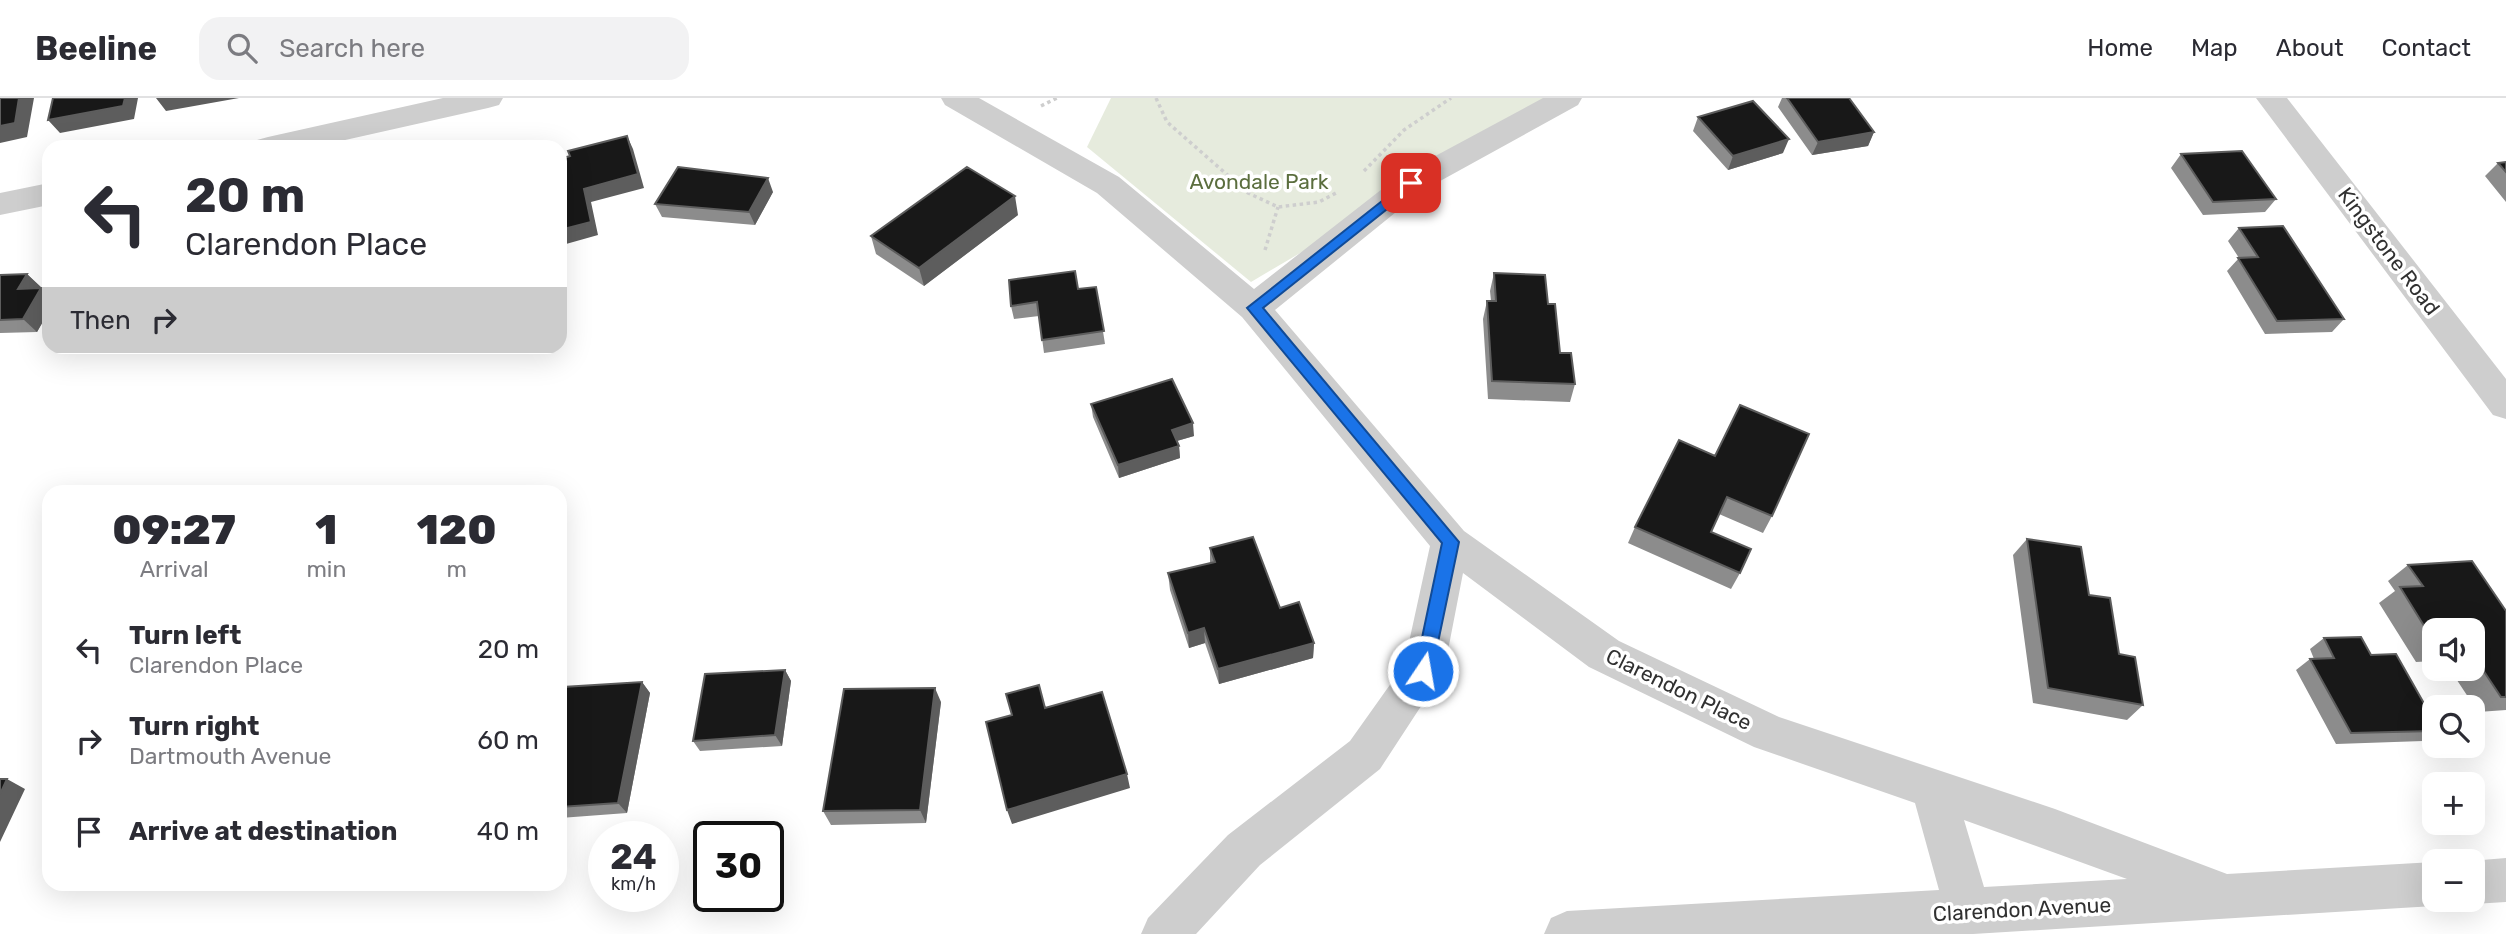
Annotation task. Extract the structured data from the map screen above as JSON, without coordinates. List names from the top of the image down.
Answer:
{
  "streets": {
    "street": ["Kingstone Road", "Clarendon Place", "Clarendon Avenue"]
  },
  "crossings": [
    ["Clarendon Place", "Clarendon Avenue"]
  ],
  "parks": ["Avondale Park"],
  "page": {
    "header": "Beeline",
    "search": "Search here",
    "nav": [
      "Home",
      "Map",
      "About",
      "Contact"
    ],
    "turn": ["20 m", "Clarendon Place"],
    "then": "Then",
    "eta": [
      "09:27",
      "Arrival",
      "1",
      "min",
      "120",
      "m"
    ],
    "list": [
      {
        "name": "Turn left",
        "note": "Clarendon Place",
        "value": "20 m"
      },
      {
        "name": "Turn right",
        "note": "Dartmouth Avenue",
        "value": "60 m"
      },
      {
        "name": "Arrive at destination",
        "value": "40 m"
      }
    ],
    "map_buttons": ["+", "−"],
    "speed": "24 km/h",
    "limit": "30"
  }
}
